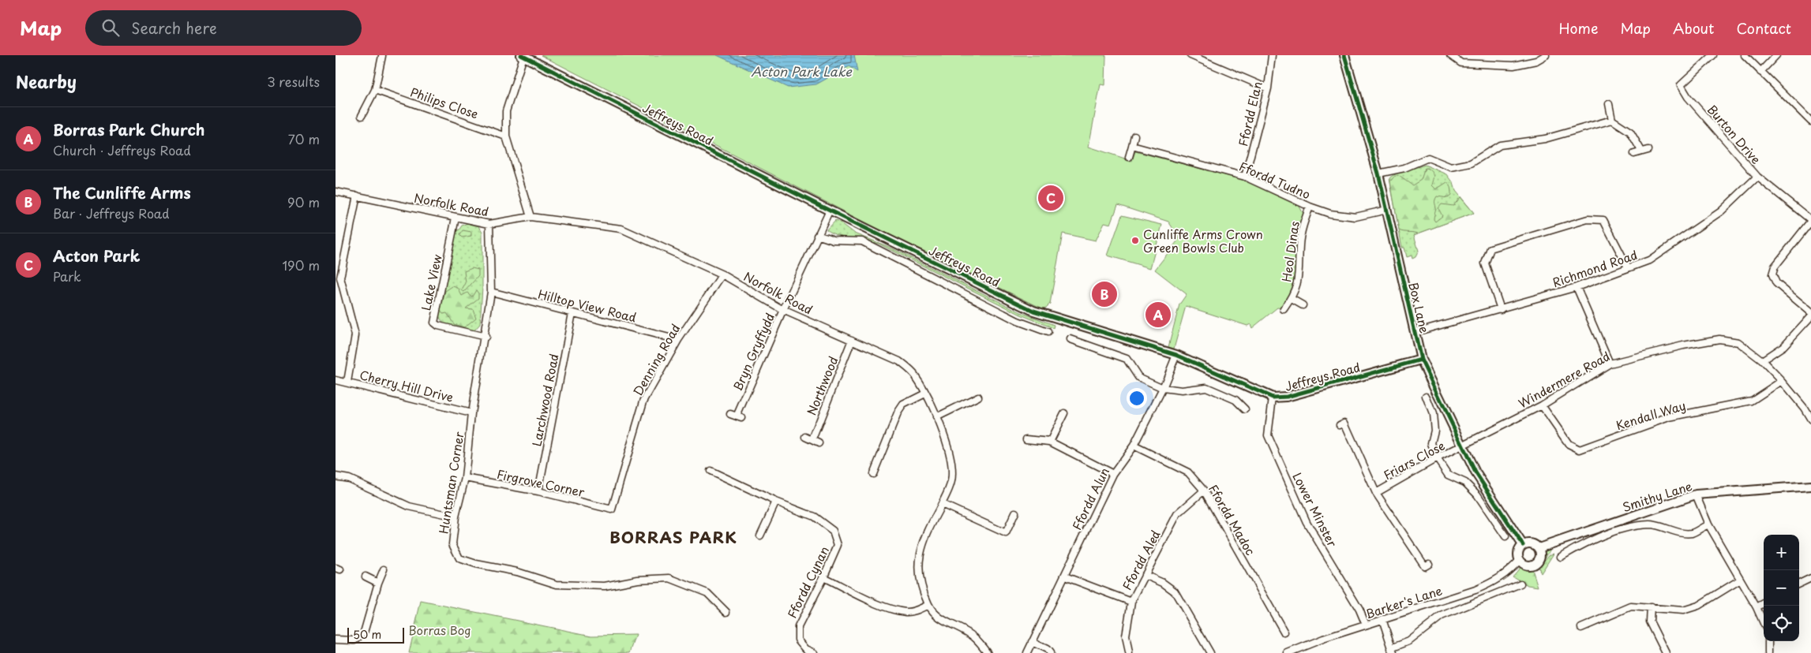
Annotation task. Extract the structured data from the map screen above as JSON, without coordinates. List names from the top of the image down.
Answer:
{
  "streets": {
    "street": [
      "Philips Close",
      "Ffordd Elan",
      "Jeffreys Road",
      "Burton Drive",
      "Ffordd Tudno",
      "Norfolk Road",
      "Heol Dinas",
      "Richmond Road",
      "Lake View",
      "Hilltop View Road",
      "Box Lane",
      "Bryn Gryffydd",
      "Denning Road",
      "Windermere Road",
      "Cherry Hill Drive",
      "Northwood",
      "Larchwood Road",
      "Kendall Way",
      "Friars Close",
      "Huntsman Corner",
      "Firgrove Corner",
      "Smithy Lane",
      "Ffordd Alun",
      "Lower Minster",
      "Ffordd Madoc",
      "Ffordd Aled",
      "Ffordd Cynan",
      "Barker's Lane"
    ]
  },
  "crossings": [
    ["Ffordd Elan", "Ffordd Tudno"],
    ["Jeffreys Road", "Box Lane"],
    ["Jeffreys Road", "Bryn Gryffydd"],
    ["Jeffreys Road", "Ffordd Alun"],
    ["Jeffreys Road", "Lower Minster"],
    ["Burton Drive", "Richmond Road"],
    ["Ffordd Tudno", "Heol Dinas"],
    ["Ffordd Tudno", "Box Lane"],
    ["Norfolk Road", "Lake View"],
    ["Norfolk Road", "Bryn Gryffydd"],
    ["Norfolk Road", "Denning Road"],
    ["Norfolk Road", "Northwood"],
    ["Norfolk Road", "Huntsman Corner"],
    ["Richmond Road", "Box Lane"],
    ["Lake View", "Huntsman Corner"],
    ["Hilltop View Road", "Denning Road"],
    ["Hilltop View Road", "Larchwood Road"],
    ["Hilltop View Road", "Huntsman Corner"],
    ["Box Lane", "Windermere Road"],
    ["Box Lane", "Friars Close"],
    ["Box Lane", "Smithy Lane"],
    ["Box Lane", "Barker's Lane"],
    ["Denning Road", "Firgrove Corner"],
    ["Windermere Road", "Kendall Way"],
    ["Windermere Road", "Friars Close"],
    ["Cherry Hill Drive", "Huntsman Corner"],
    ["Larchwood Road", "Firgrove Corner"],
    ["Huntsman Corner", "Firgrove Corner"],
    ["Smithy Lane", "Barker's Lane"],
    ["Ffordd Alun", "Ffordd Madoc"],
    ["Lower Minster", "Barker's Lane"],
    ["Ffordd Madoc", "Ffordd Aled"]
  ],
  "districts": ["BORRAS PARK"],
  "water": ["Acton Park Lake"],
  "parks": ["Borras Bog"],
  "places": ["Cunliffe Arms Crown Green Bowls Club"],
  "scale_bar": "50 m",
  "page": {
    "header": "Map",
    "search": "Search here",
    "nav": [
      "Home",
      "Map",
      "About",
      "Contact"
    ],
    "heading": ["Nearby", "3 results"],
    "list": [
      {
        "mark": "A",
        "name": "Borras Park Church",
        "note": "Church · Jeffreys Road",
        "value": "70 m"
      },
      {
        "mark": "B",
        "name": "The Cunliffe Arms",
        "note": "Bar · Jeffreys Road",
        "value": "90 m"
      },
      {
        "mark": "C",
        "name": "Acton Park",
        "note": "Park",
        "value": "190 m"
      }
    ],
    "pins": ["C", "B", "A"],
    "map_buttons": ["+", "−"],
    "scale": "50 m"
  }
}
